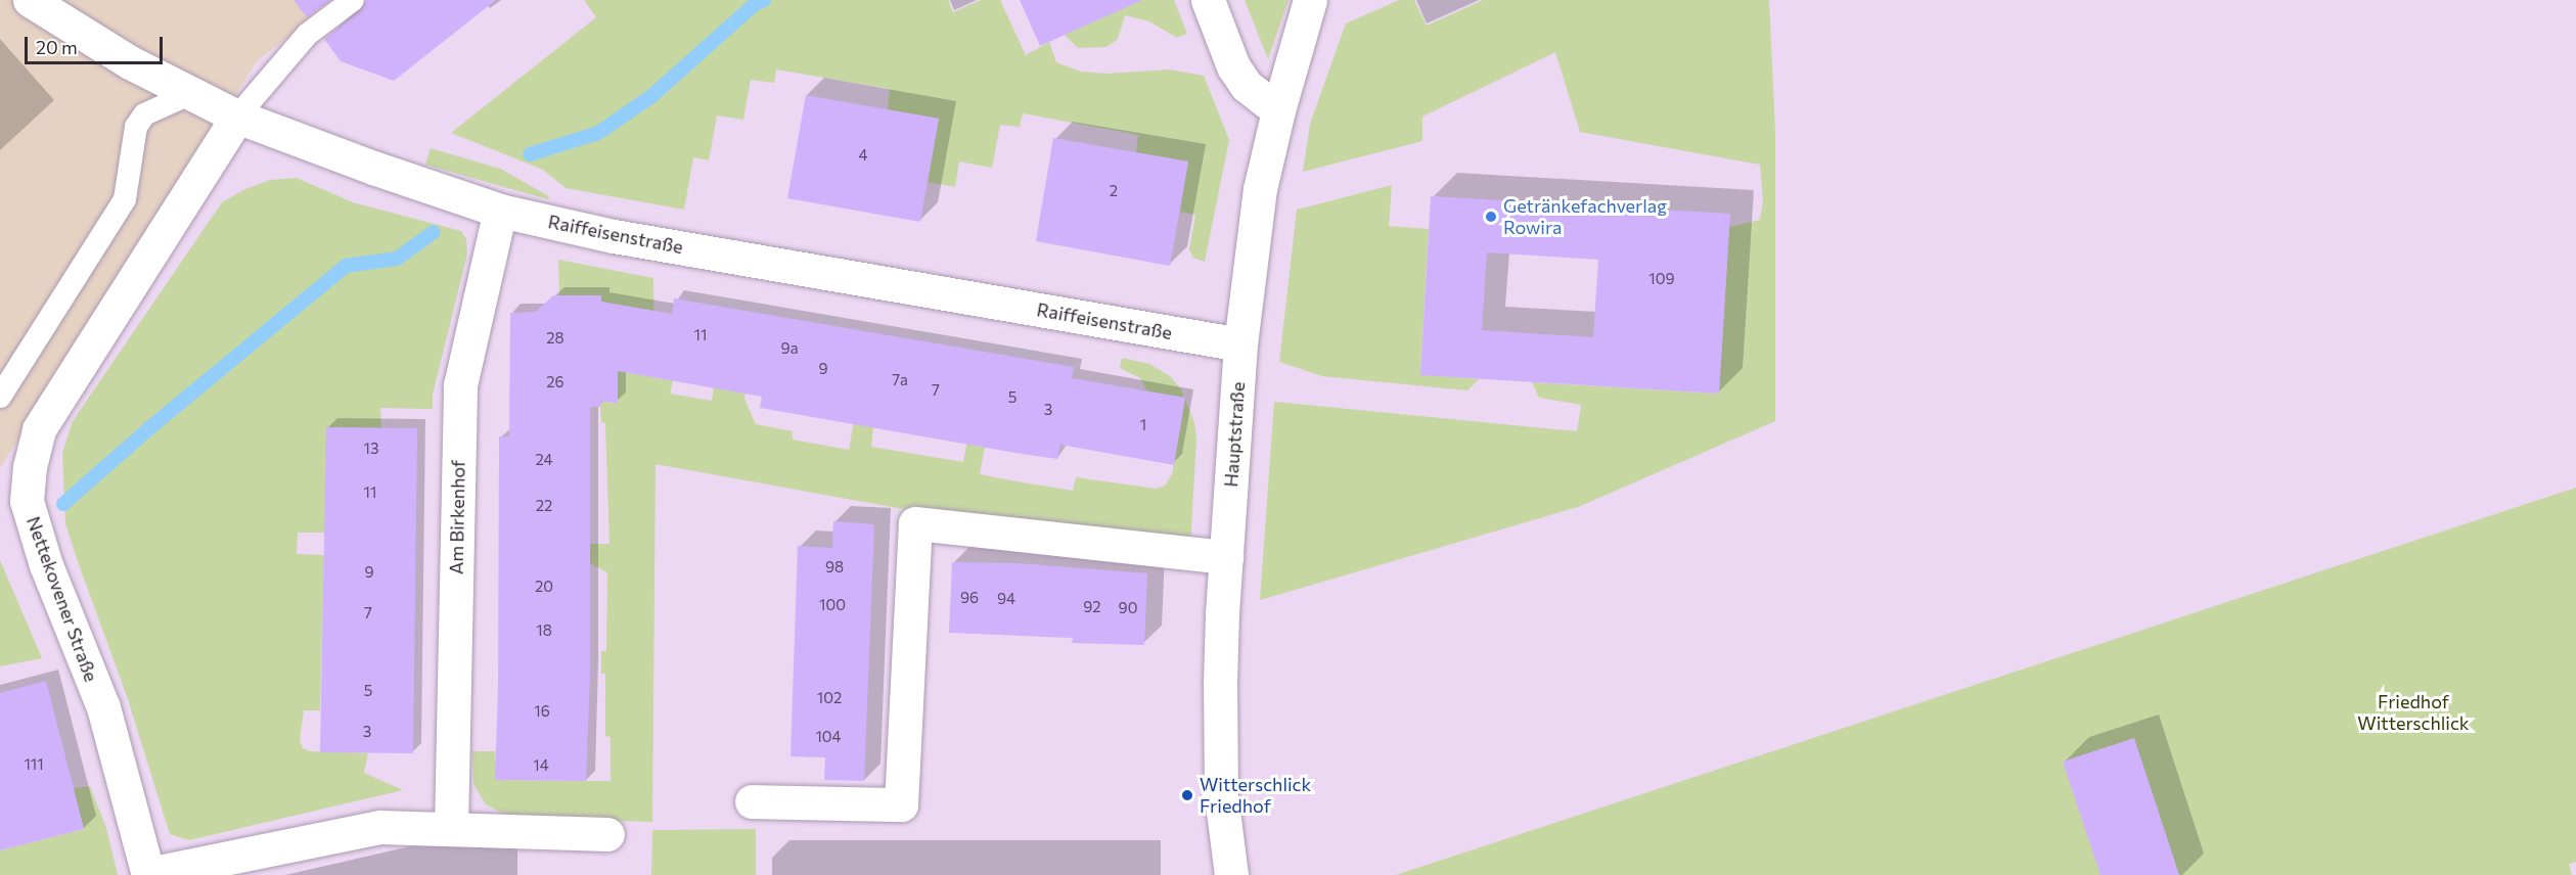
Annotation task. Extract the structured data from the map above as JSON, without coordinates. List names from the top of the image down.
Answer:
{
  "streets": {
    "street": [
      "Raiffeisenstraße",
      "Hauptstraße",
      "Am Birkenhof",
      "Nettekovener Straße"
    ]
  },
  "crossings": [
    ["Raiffeisenstraße", "Hauptstraße"],
    ["Raiffeisenstraße", "Am Birkenhof"],
    ["Raiffeisenstraße", "Nettekovener Straße"]
  ],
  "parks": ["Friedhof Witterschlick"],
  "places": ["Getränkefachverlag Rowira", "Witterschlick Friedhof"],
  "house_numbers": [
    "4",
    "2",
    "109",
    "11",
    "28",
    "9a",
    "9",
    "7a",
    "26",
    "7",
    "5",
    "3",
    "1",
    "13",
    "24",
    "11",
    "22",
    "98",
    "9",
    "20",
    "96",
    "94",
    "100",
    "92",
    "90",
    "7",
    "18",
    "5",
    "102",
    "16",
    "3",
    "104",
    "111",
    "14"
  ],
  "scale_bar": "20 m"
}
